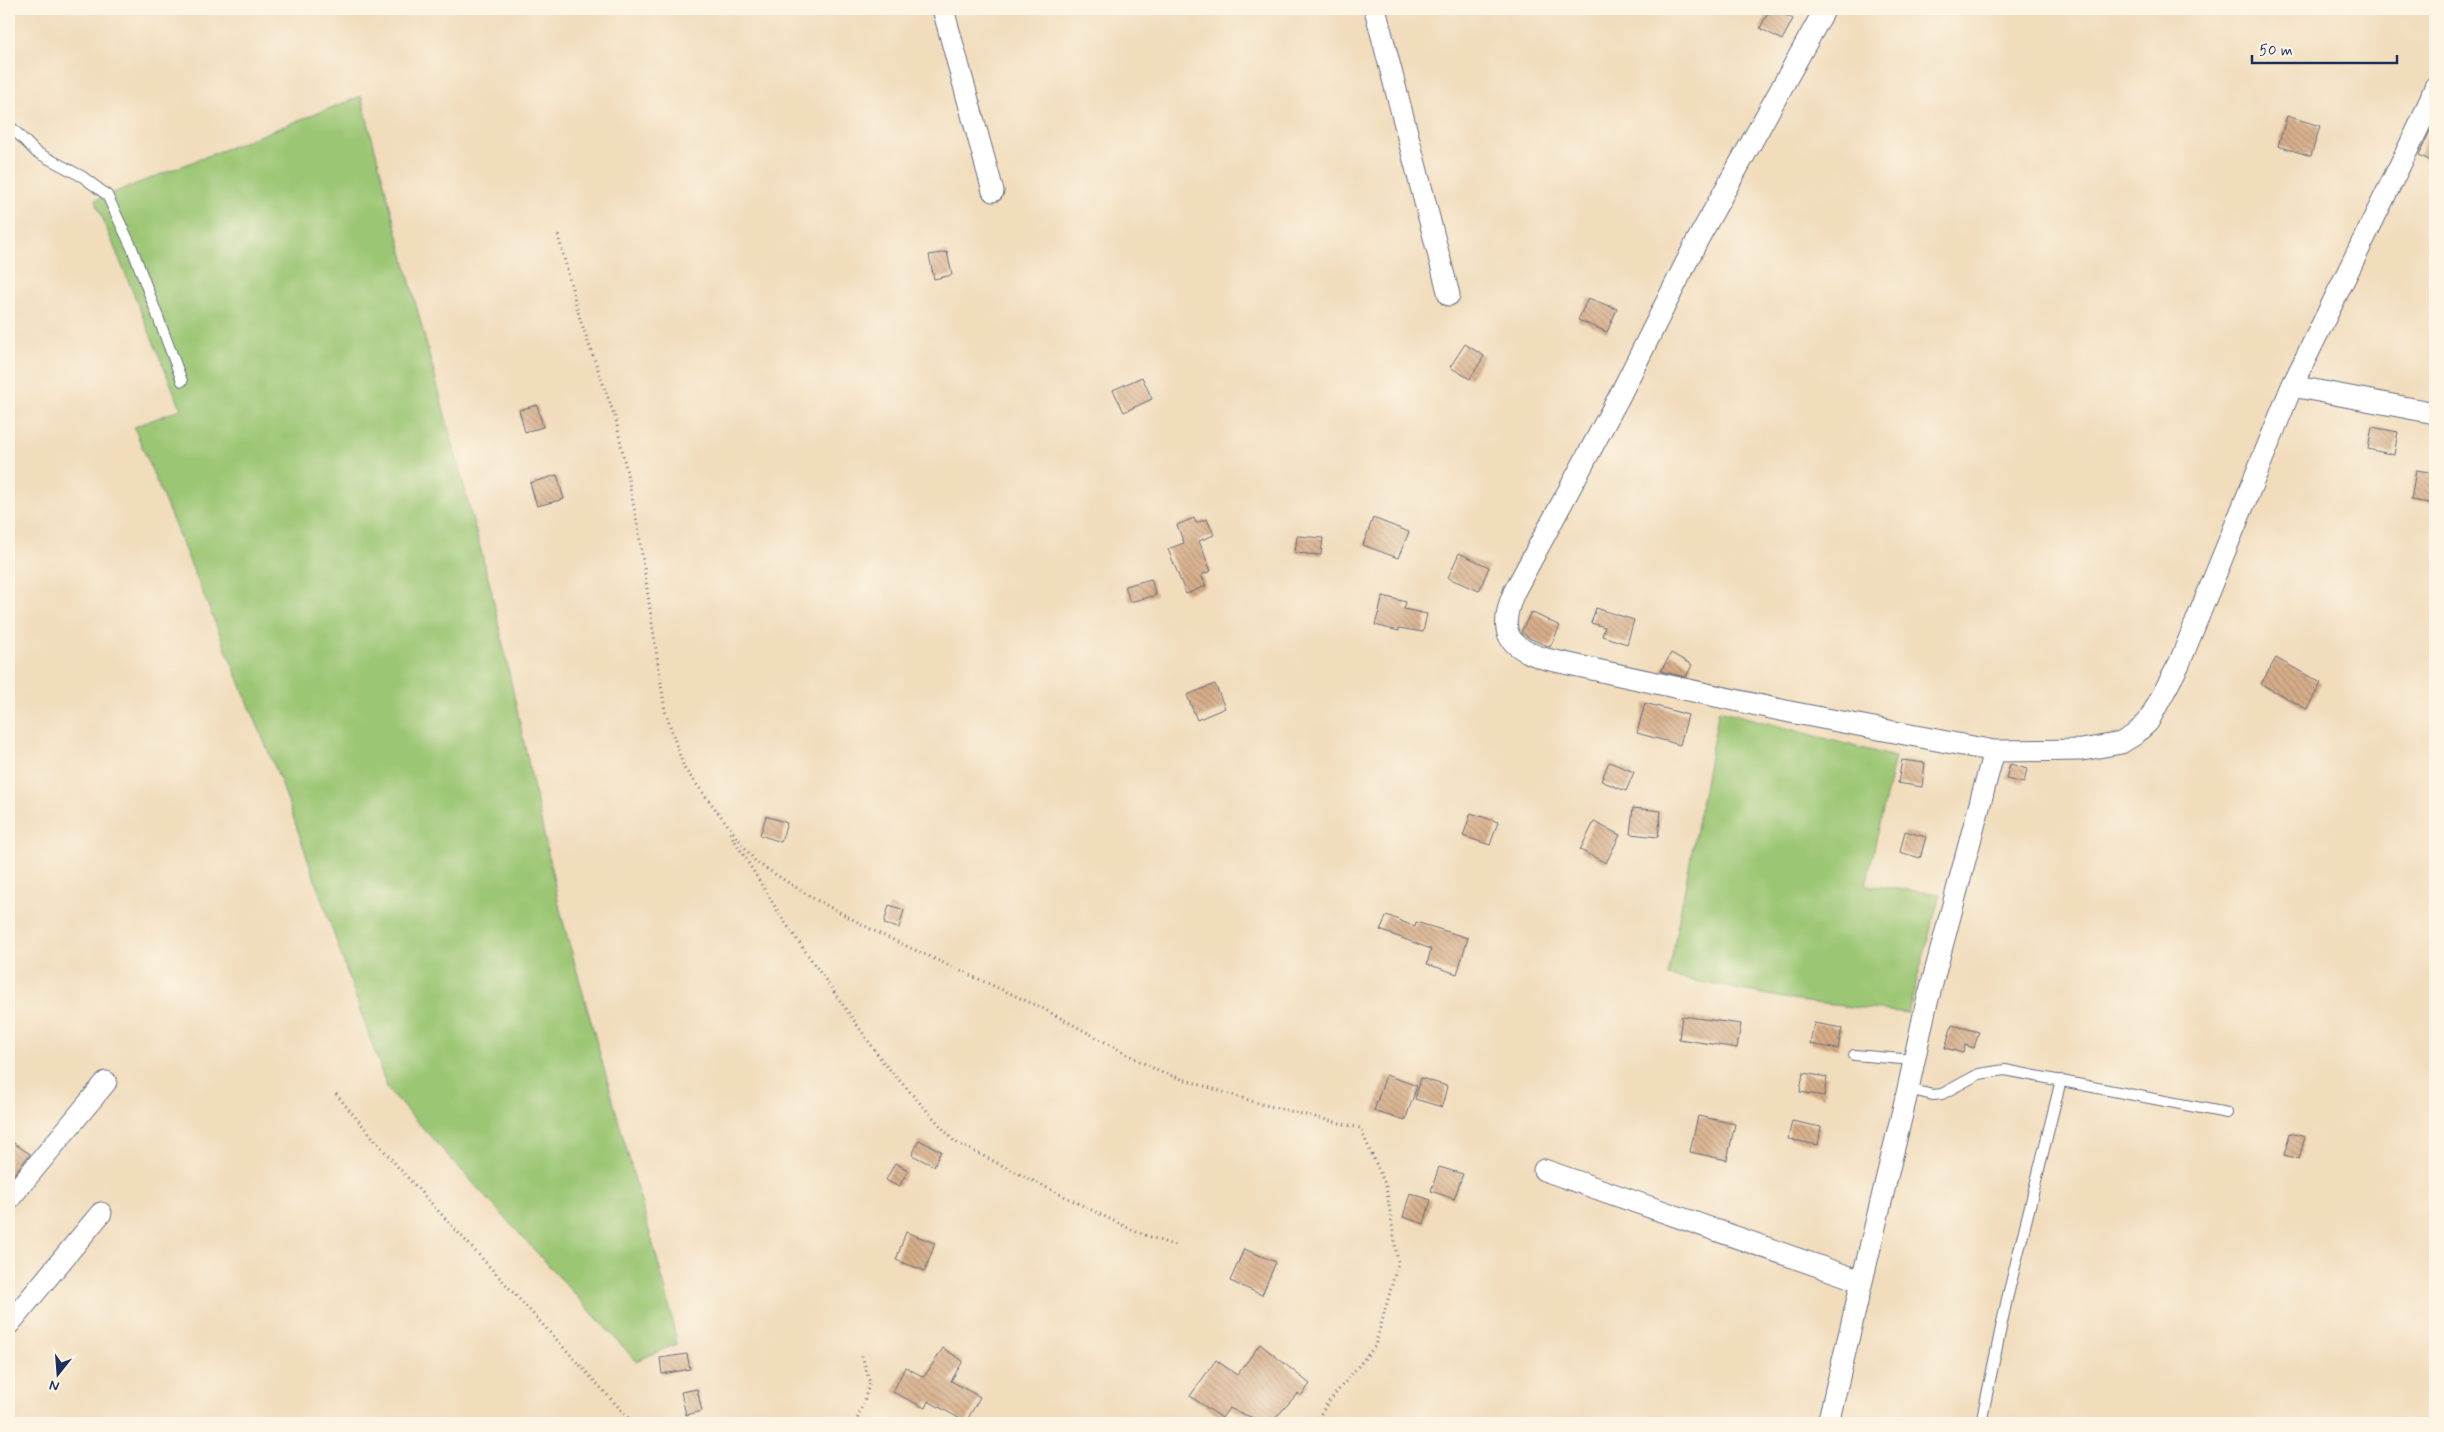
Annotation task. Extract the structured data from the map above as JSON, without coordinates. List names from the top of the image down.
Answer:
{
  "scale_bar": "50 m",
  "north": "bottom"
}
